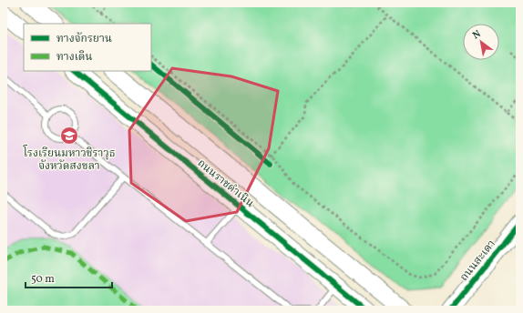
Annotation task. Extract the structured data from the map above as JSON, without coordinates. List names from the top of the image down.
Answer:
{
  "streets": {
    "street": ["ถนนราชดำเนิน", "ถนนสะเดา"]
  },
  "places": {
    "school or university": ["โรงเรียนมหาวชิราวุธ จังหวัดสงขลา"]
  },
  "legend": ["ทางจักรยาน", "ทางเดิน"],
  "scale_bar": "50 m",
  "north": "top left"
}
